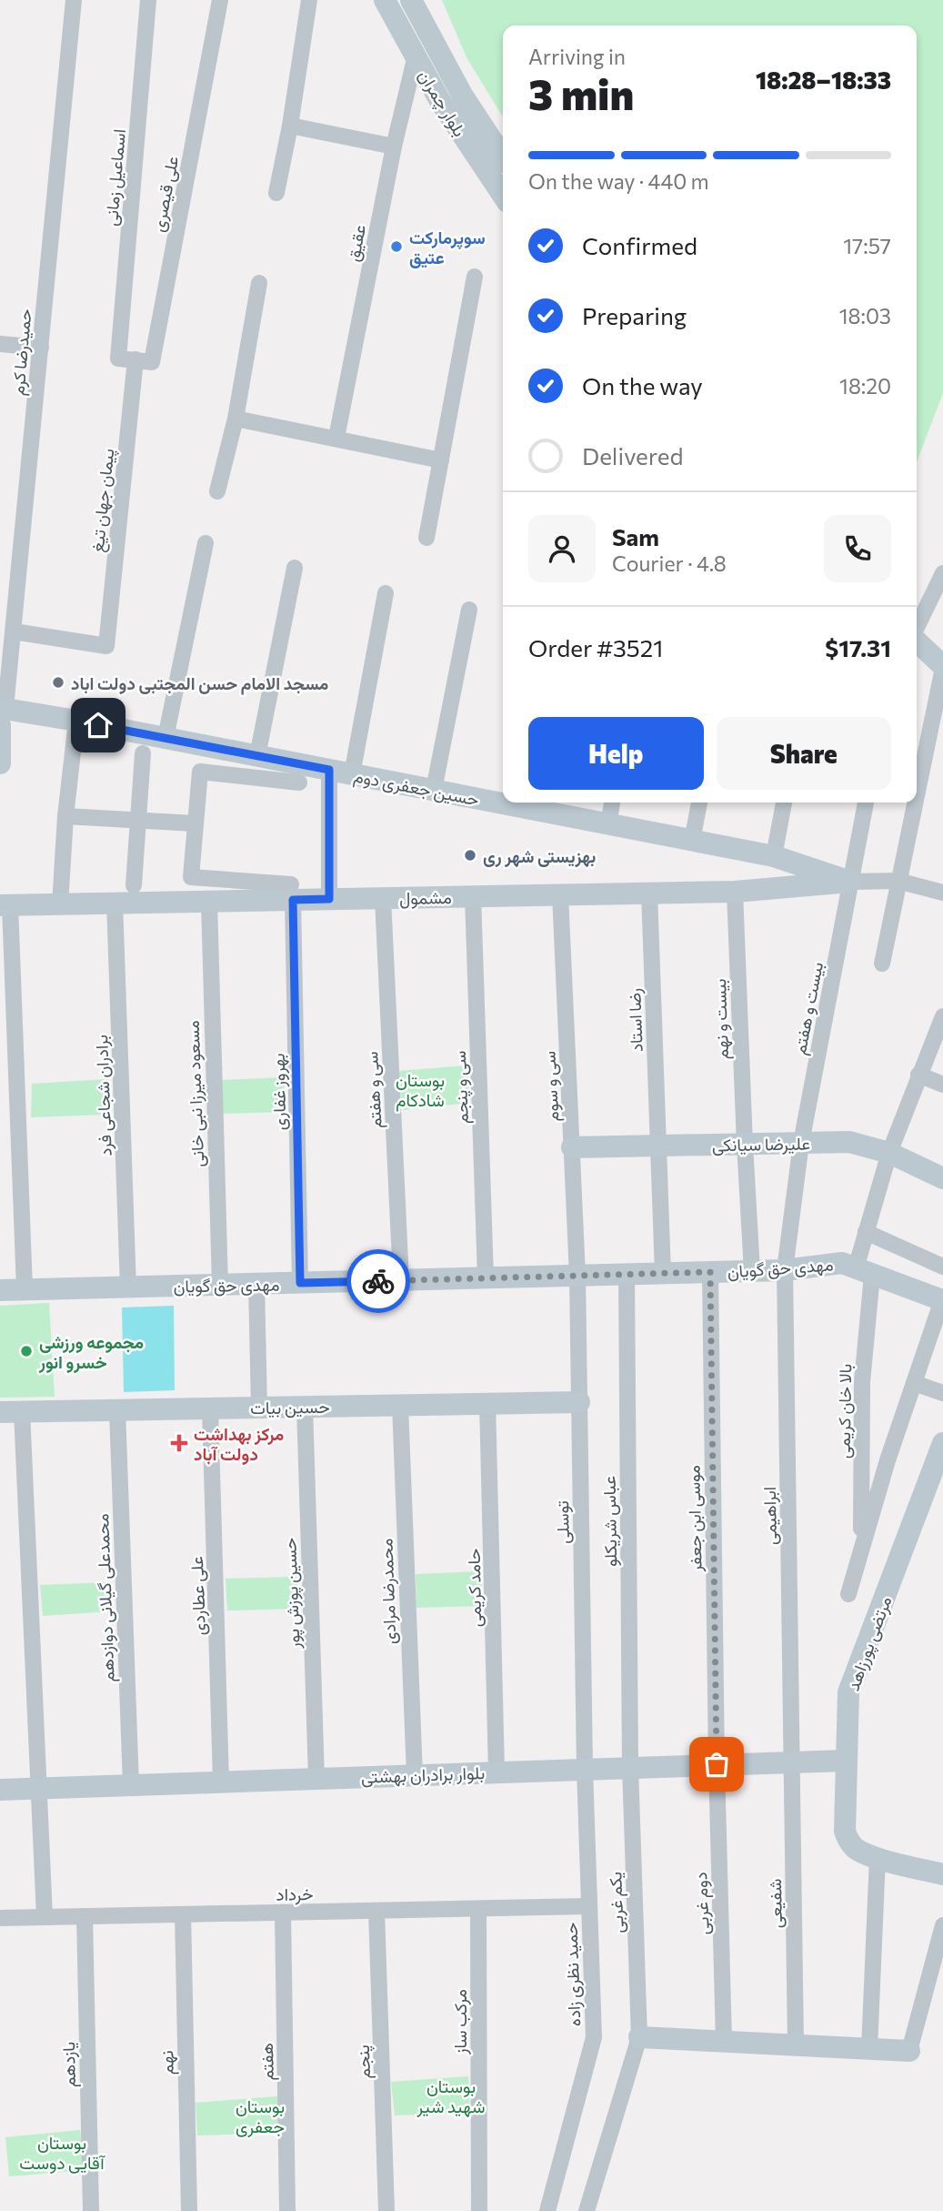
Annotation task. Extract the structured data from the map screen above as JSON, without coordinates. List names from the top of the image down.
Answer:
{
  "streets": {
    "street": [
      "بلوار چمران",
      "اسماعیل زمانی",
      "علی قیصری",
      "عقیق",
      "حمیدرضا کرم",
      "پیمان جهان تیغ",
      "حسین جعفری دوم",
      "مشمول",
      "بیست و هفتم",
      "بیست و نهم",
      "رضا استاد",
      "سی و سوم",
      "سی و پنجم",
      "سی و هفتم",
      "بهروز غفاری",
      "مسعود میرزا نبی خانی",
      "برادران شجاعی فرد",
      "علیرضا سیانکی",
      "مهدی حق گویان",
      "حسین بیات",
      "بالا خان کریمی",
      "ابراهیمی",
      "موسی ابن جعفر",
      "عباس شریکلو",
      "توسلی",
      "حامد کریمی",
      "محمدرضا مرادی",
      "حسین پوزش پور",
      "علی عطاردی",
      "محمدعلی گیلانی دوازدهم",
      "مرتضی پورزاهد",
      "بلوار برادران بهشتی",
      "خرداد",
      "یکم غربی",
      "دوم غربی",
      "شفیعی",
      "حمید نظری زاده",
      "مرکب ساز",
      "هفتم",
      "پنجم",
      "نهم",
      "یازدهم"
    ]
  },
  "crossings": [
    ["بلوار چمران", "عقیق"],
    ["اسماعیل زمانی", "علی قیصری"],
    ["اسماعیل زمانی", "پیمان جهان تیغ"],
    ["علی قیصری", "پیمان جهان تیغ"],
    ["حمیدرضا کرم", "پیمان جهان تیغ"],
    ["حمیدرضا کرم", "حسین جعفری دوم"],
    ["حسین جعفری دوم", "مشمول"],
    ["حسین جعفری دوم", "بیست و هفتم"],
    ["مشمول", "بیست و هفتم"],
    ["مشمول", "بیست و نهم"],
    ["مشمول", "رضا استاد"],
    ["مشمول", "سی و سوم"],
    ["مشمول", "سی و پنجم"],
    ["مشمول", "سی و هفتم"],
    ["مشمول", "بهروز غفاری"],
    ["مشمول", "مسعود میرزا نبی خانی"],
    ["مشمول", "برادران شجاعی فرد"],
    ["بیست و هفتم", "علیرضا سیانکی"],
    ["بیست و هفتم", "مهدی حق گویان"],
    ["بیست و هفتم", "ابراهیمی"],
    ["بیست و نهم", "علیرضا سیانکی"],
    ["بیست و نهم", "مهدی حق گویان"],
    ["رضا استاد", "علیرضا سیانکی"],
    ["رضا استاد", "مهدی حق گویان"],
    ["سی و سوم", "علیرضا سیانکی"],
    ["سی و سوم", "مهدی حق گویان"],
    ["سی و سوم", "توسلی"],
    ["سی و پنجم", "مهدی حق گویان"],
    ["سی و هفتم", "مهدی حق گویان"],
    ["بهروز غفاری", "مهدی حق گویان"],
    ["مسعود میرزا نبی خانی", "مهدی حق گویان"],
    ["برادران شجاعی فرد", "مهدی حق گویان"],
    ["علیرضا سیانکی", "بالا خان کریمی"],
    ["مهدی حق گویان", "بالا خان کریمی"],
    ["مهدی حق گویان", "ابراهیمی"],
    ["مهدی حق گویان", "موسی ابن جعفر"],
    ["مهدی حق گویان", "عباس شریکلو"],
    ["مهدی حق گویان", "توسلی"],
    ["حسین بیات", "توسلی"],
    ["حسین بیات", "حامد کریمی"],
    ["حسین بیات", "محمدرضا مرادی"],
    ["حسین بیات", "حسین پوزش پور"],
    ["حسین بیات", "علی عطاردی"],
    ["حسین بیات", "محمدعلی گیلانی دوازدهم"],
    ["ابراهیمی", "بلوار برادران بهشتی"],
    ["ابراهیمی", "شفیعی"],
    ["موسی ابن جعفر", "بلوار برادران بهشتی"],
    ["موسی ابن جعفر", "دوم غربی"],
    ["عباس شریکلو", "بلوار برادران بهشتی"],
    ["عباس شریکلو", "یکم غربی"],
    ["توسلی", "بلوار برادران بهشتی"],
    ["توسلی", "حمید نظری زاده"],
    ["حامد کریمی", "بلوار برادران بهشتی"],
    ["محمدرضا مرادی", "بلوار برادران بهشتی"],
    ["حسین پوزش پور", "بلوار برادران بهشتی"],
    ["علی عطاردی", "بلوار برادران بهشتی"],
    ["محمدعلی گیلانی دوازدهم", "بلوار برادران بهشتی"],
    ["مرتضی پورزاهد", "بلوار برادران بهشتی"],
    ["بلوار برادران بهشتی", "یکم غربی"],
    ["بلوار برادران بهشتی", "دوم غربی"],
    ["بلوار برادران بهشتی", "شفیعی"],
    ["بلوار برادران بهشتی", "حمید نظری زاده"],
    ["خرداد", "حمید نظری زاده"],
    ["خرداد", "مرکب ساز"],
    ["خرداد", "هفتم"],
    ["خرداد", "پنجم"],
    ["خرداد", "نهم"],
    ["خرداد", "یازدهم"]
  ],
  "parks": [
    "بوستان شادکام",
    "بوستان شهید شیر",
    "بوستان جعفری",
    "بوستان آقایی دوست"
  ],
  "places": {
    "other": [
      "سوپرمارکت عتیق",
      "مسجد الامام حسن المجتبى دولت اباد",
      "بهزیستی شهر ری",
      "مجموعه ورزشی خسرو انور"
    ],
    "health": ["مرکز بهداشت دولت آباد"]
  },
  "page": {
    "heading": ["3 min", "Arriving in", "18:28–18:33"],
    "panel": [
      "Sam",
      "Courier · 4.8",
      "Order #3521",
      "$17.31"
    ],
    "bar": "On the way · 440 m",
    "list": [
      ["Confirmed", "17:57"],
      ["Preparing", "18:03"],
      ["On the way", "18:20"],
      "Delivered"
    ],
    "buttons": ["Help", "Share"]
  }
}
